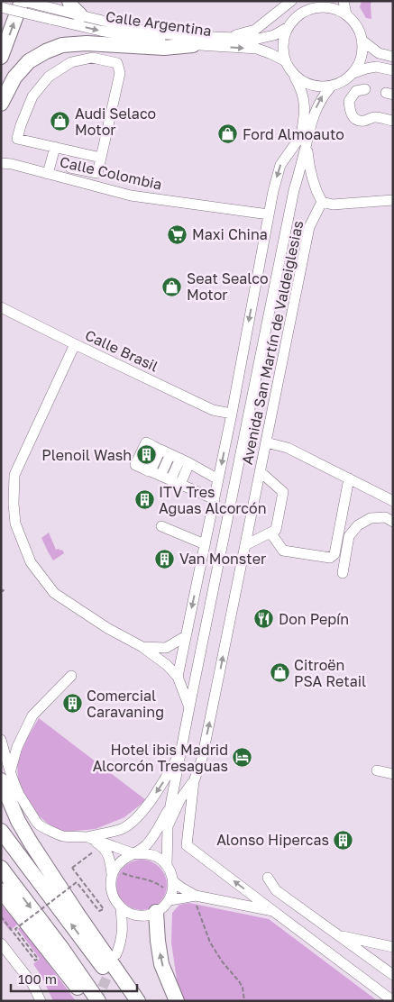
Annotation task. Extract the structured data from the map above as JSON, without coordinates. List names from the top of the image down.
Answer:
{
  "streets": {
    "street": [
      "Calle Argentina",
      "Calle Colombia",
      "Avenida San Martín de Valdeiglesias",
      "Calle Brasil"
    ]
  },
  "crossings": [
    ["Calle Argentina", "Avenida San Martín de Valdeiglesias"],
    ["Calle Colombia", "Avenida San Martín de Valdeiglesias"],
    ["Avenida San Martín de Valdeiglesias", "Calle Brasil"]
  ],
  "places": {
    "shop": [
      "Audi Selaco Motor",
      "Ford Almoauto",
      "Seat Sealco Motor",
      "Citroën PSA Retail"
    ],
    "supermarket": ["Maxi China"],
    "building": [
      "Plenoil Wash",
      "ITV Tres Aguas Alcorcón",
      "Van Monster",
      "Comercial Caravaning",
      "Alonso Hipercas"
    ],
    "restaurant": ["Don Pepín"],
    "hotel": ["Hotel ibis Madrid Alcorcón Tresaguas"]
  },
  "scale_bar": "100 m"
}
